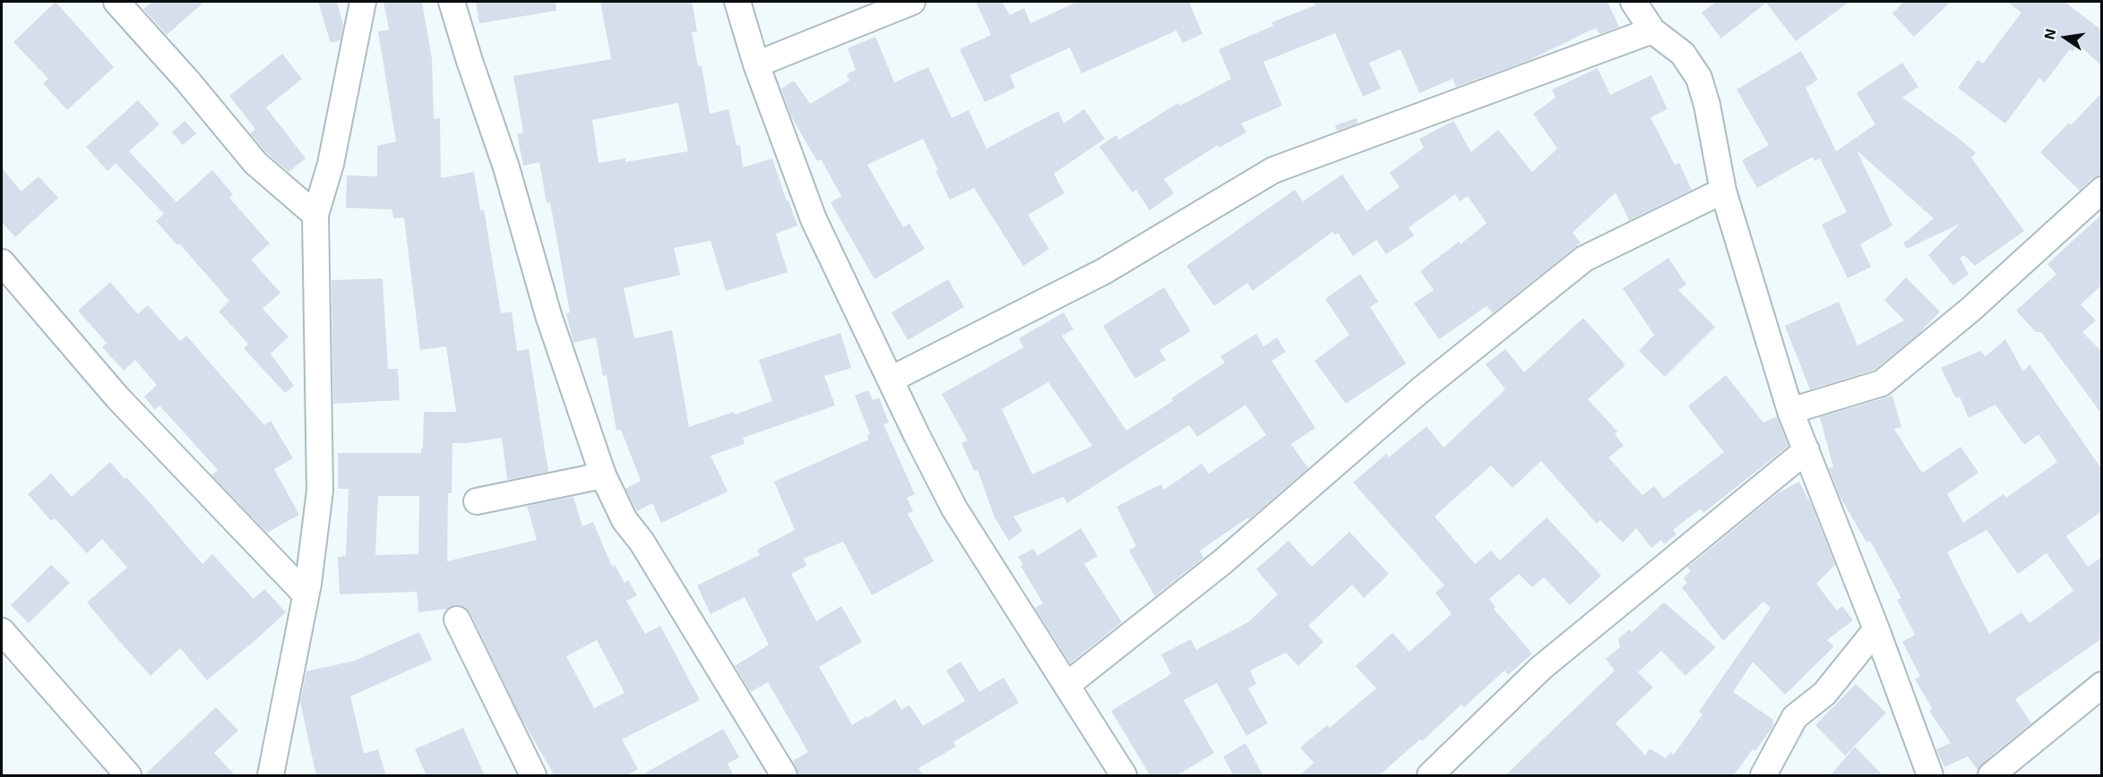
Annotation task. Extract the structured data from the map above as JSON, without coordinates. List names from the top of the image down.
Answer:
{
  "north": "left"
}
